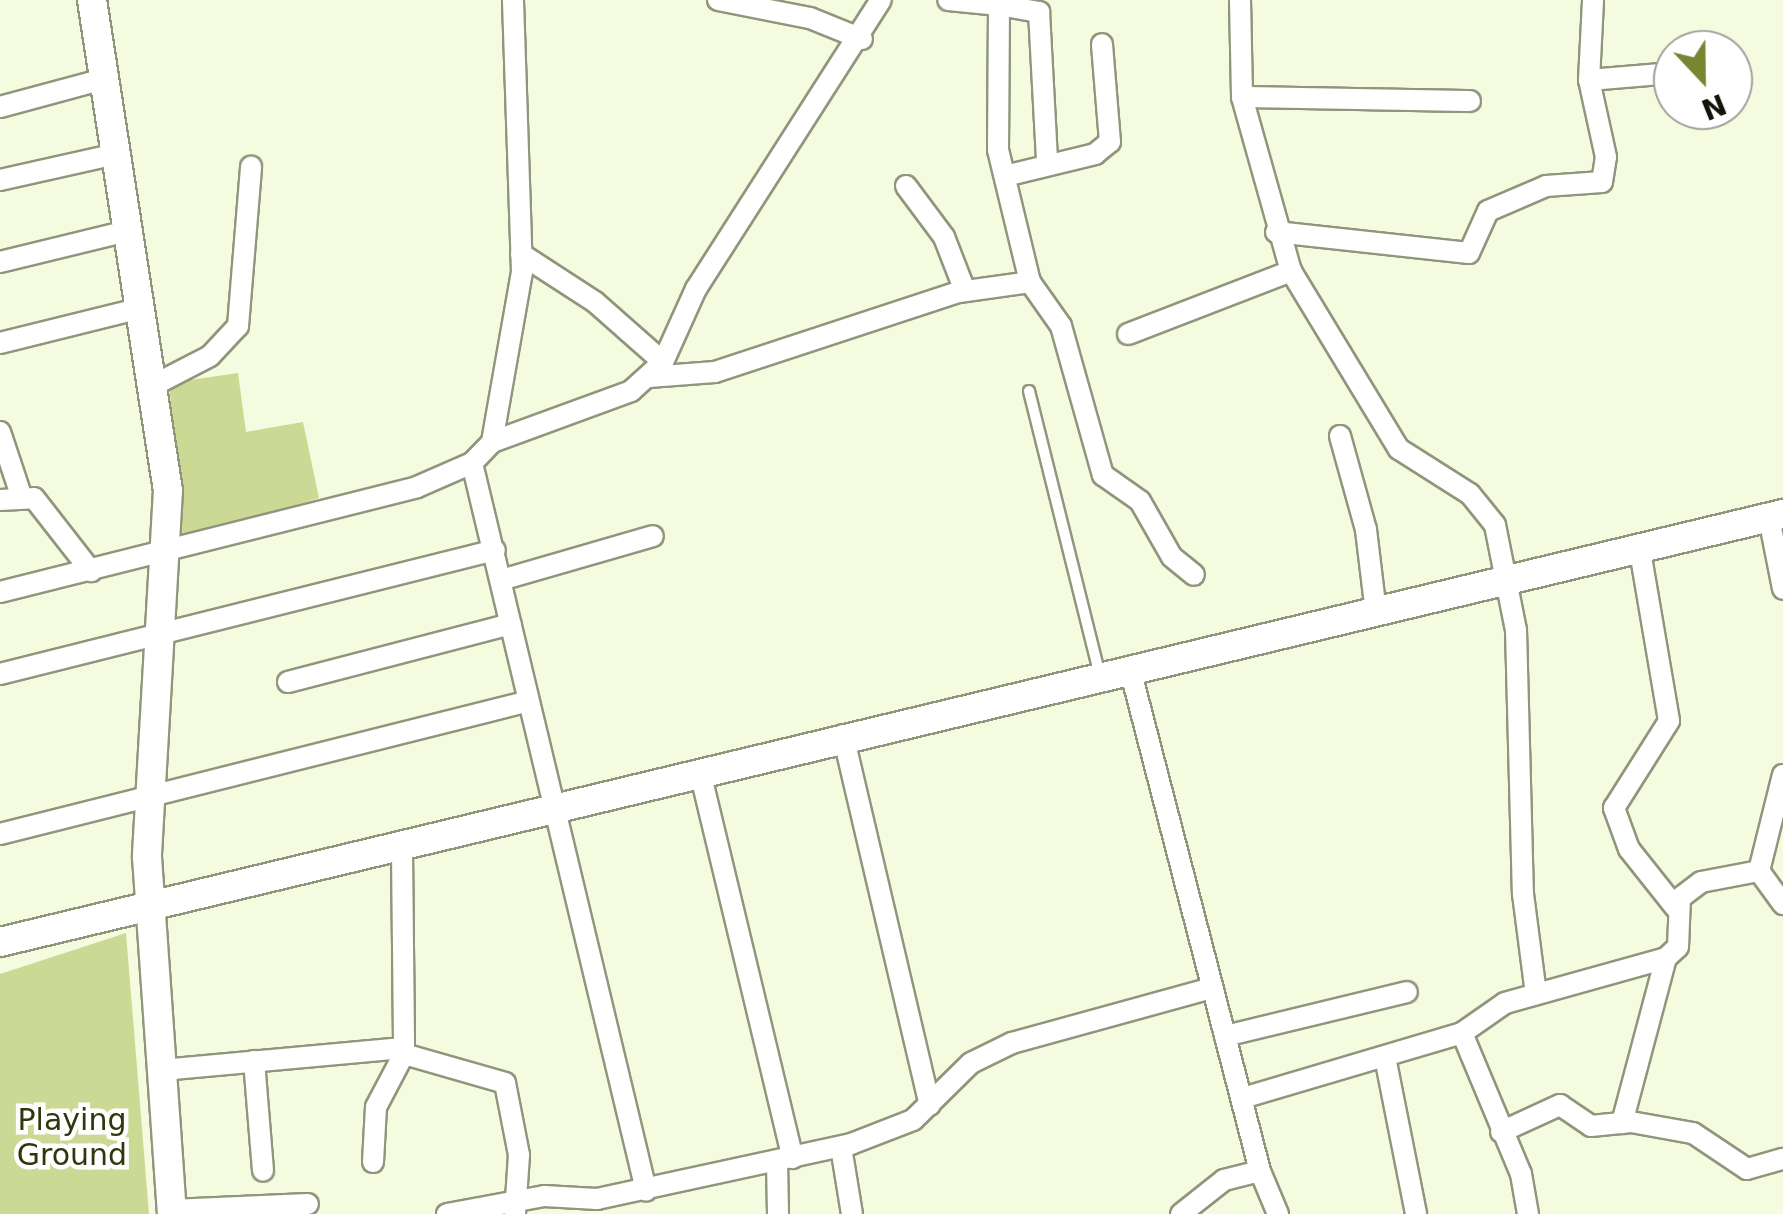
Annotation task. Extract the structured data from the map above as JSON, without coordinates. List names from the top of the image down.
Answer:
{
  "parks": ["Playing Ground"],
  "north": "bottom"
}
